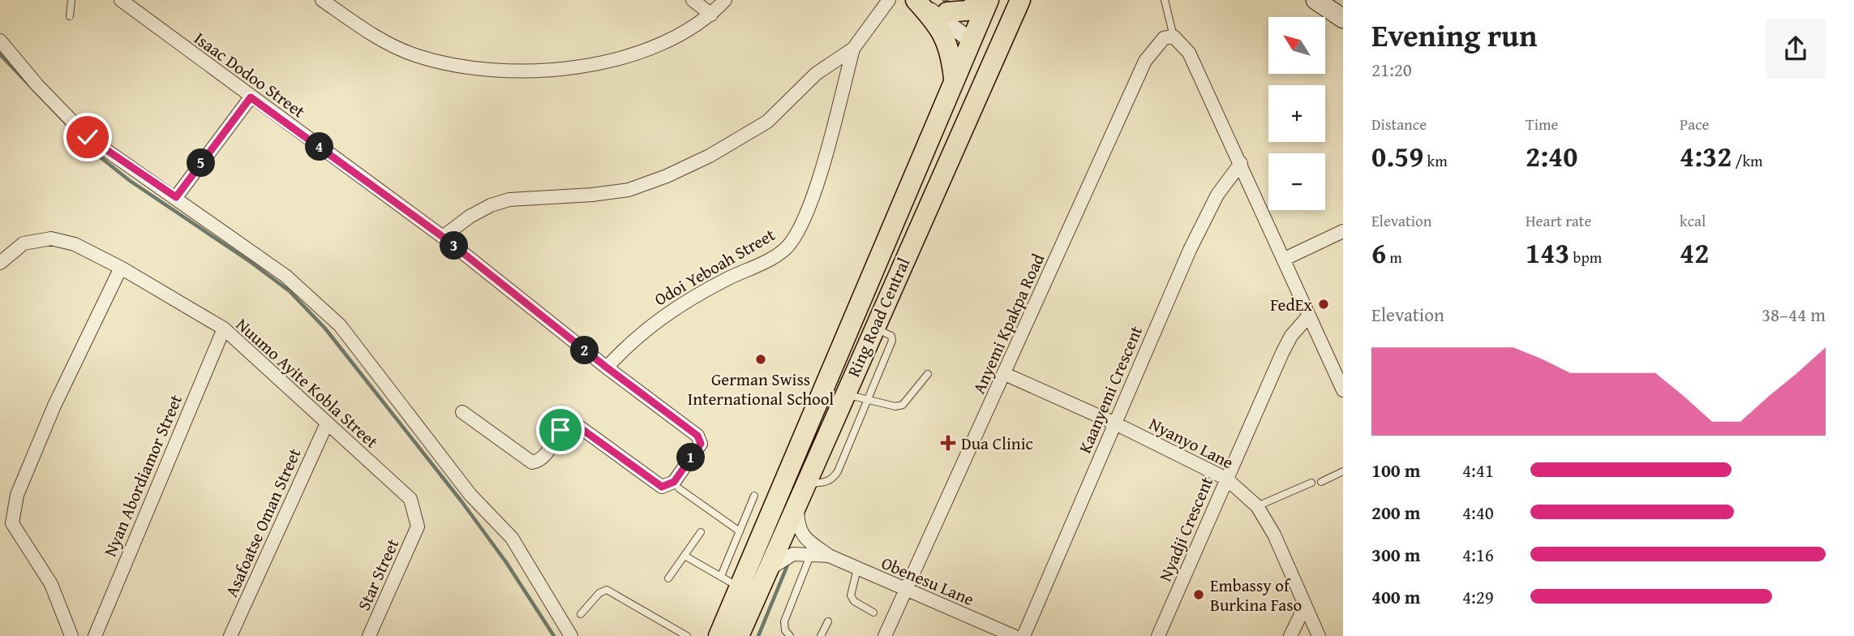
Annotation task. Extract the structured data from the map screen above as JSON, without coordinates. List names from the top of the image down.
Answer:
{
  "streets": {
    "main road": ["Ring Road Central"],
    "street": [
      "Isaac Dodoo Street",
      "Odoi Yeboah Street",
      "Anyemi Kpakpa Road",
      "Nuumo Ayite Kobla Street",
      "Kaanyemi Crescent",
      "Nyanyo Lane",
      "Nyan Abordiamor Street",
      "Asafoatse Oman Street",
      "Nyadji Crescent",
      "Star Street",
      "Obenesu Lane"
    ]
  },
  "crossings": [
    ["Isaac Dodoo Street", "Odoi Yeboah Street"],
    ["Ring Road Central", "Obenesu Lane"],
    ["Anyemi Kpakpa Road", "Nyanyo Lane"],
    ["Anyemi Kpakpa Road", "Obenesu Lane"],
    ["Nuumo Ayite Kobla Street", "Nyan Abordiamor Street"],
    ["Nuumo Ayite Kobla Street", "Asafoatse Oman Street"],
    ["Nuumo Ayite Kobla Street", "Star Street"],
    ["Kaanyemi Crescent", "Nyanyo Lane"],
    ["Nyanyo Lane", "Nyadji Crescent"]
  ],
  "places": {
    "other": ["FedEx", "German Swiss International School", "Embassy of Burkina Faso"],
    "health": ["Dua Clinic"]
  },
  "north": "top left",
  "page": {
    "heading": ["Evening run", "21:20"],
    "map_buttons": ["+", "−"],
    "stats": [
      ["Distance", "0.59 km"],
      ["Time", "2:40"],
      ["Pace", "4:32 /km"],
      ["Elevation", "6 m"],
      ["Heart rate", "143 bpm"],
      ["kcal", "42"]
    ],
    "pins": [
      "4",
      "5",
      "3",
      "2",
      "1"
    ],
    "chart": ["Elevation", "38–44 m"],
    "list": [
      {
        "name": "100 m",
        "note": "4:41"
      },
      {
        "name": "200 m",
        "note": "4:40"
      },
      {
        "name": "300 m",
        "note": "4:16"
      },
      {
        "name": "400 m",
        "note": "4:29"
      }
    ]
  }
}
